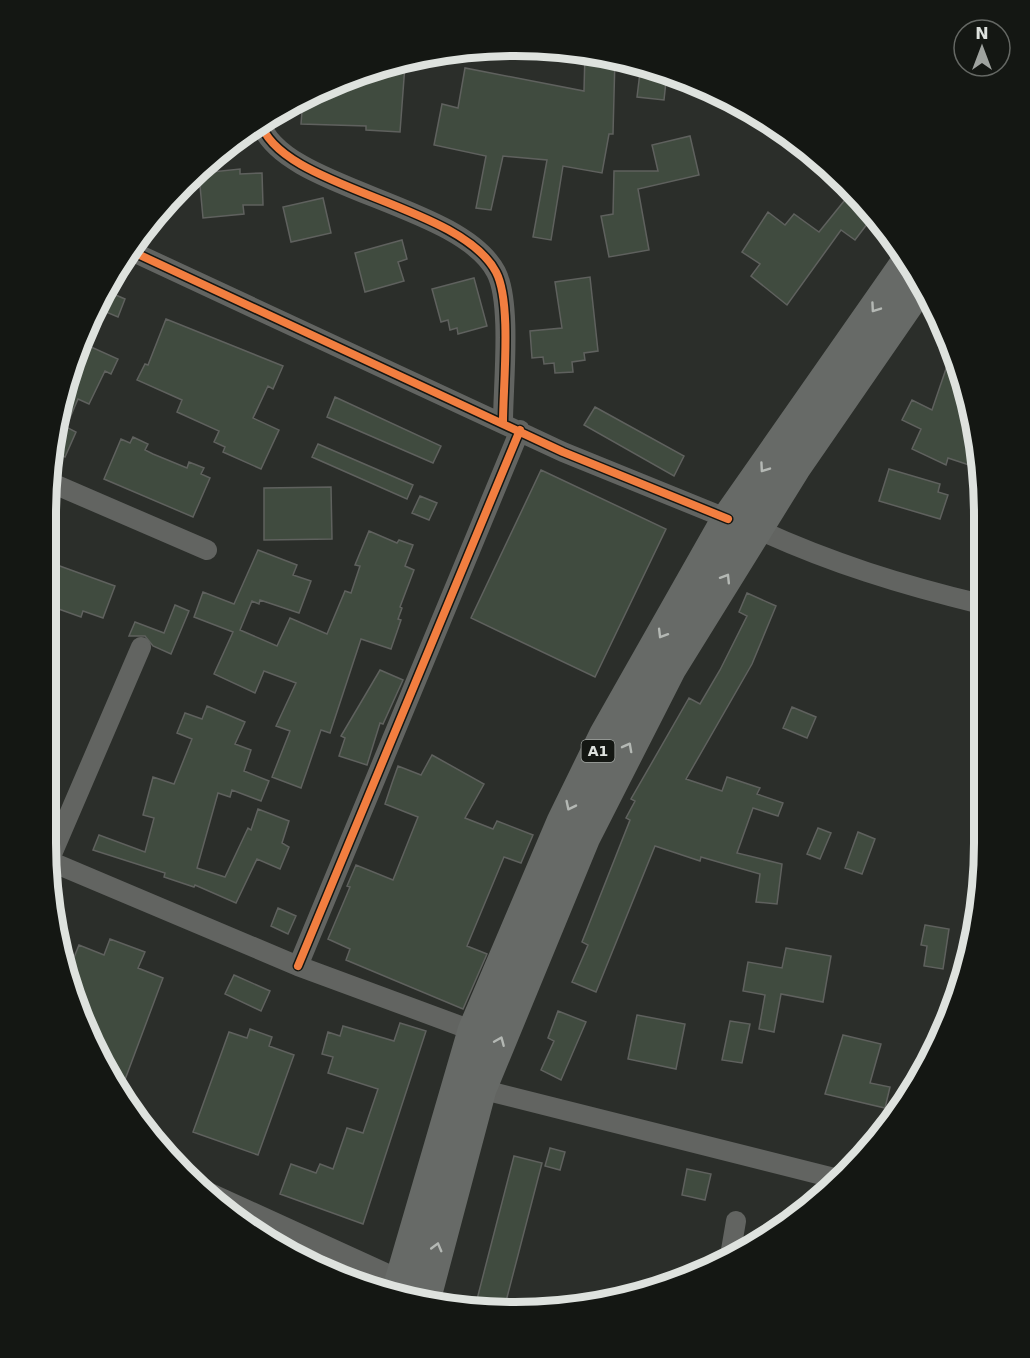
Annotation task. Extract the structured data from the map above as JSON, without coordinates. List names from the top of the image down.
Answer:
{
  "streets": {
    "highway": ["A1"]
  },
  "north": "top"
}
